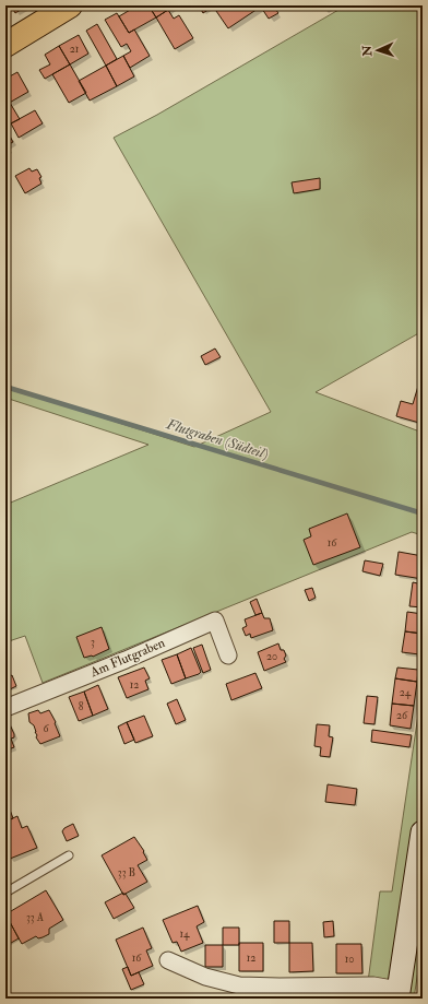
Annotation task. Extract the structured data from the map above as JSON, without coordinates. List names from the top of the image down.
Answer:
{
  "streets": {
    "street": ["Am Flutgraben"]
  },
  "water": ["Flutgraben (Südteil)"],
  "house_numbers": [
    "21",
    "16",
    "3",
    "20",
    "12",
    "24",
    "8",
    "26",
    "6",
    "33 B",
    "33 A",
    "14",
    "16",
    "12",
    "10"
  ],
  "north": "left"
}
